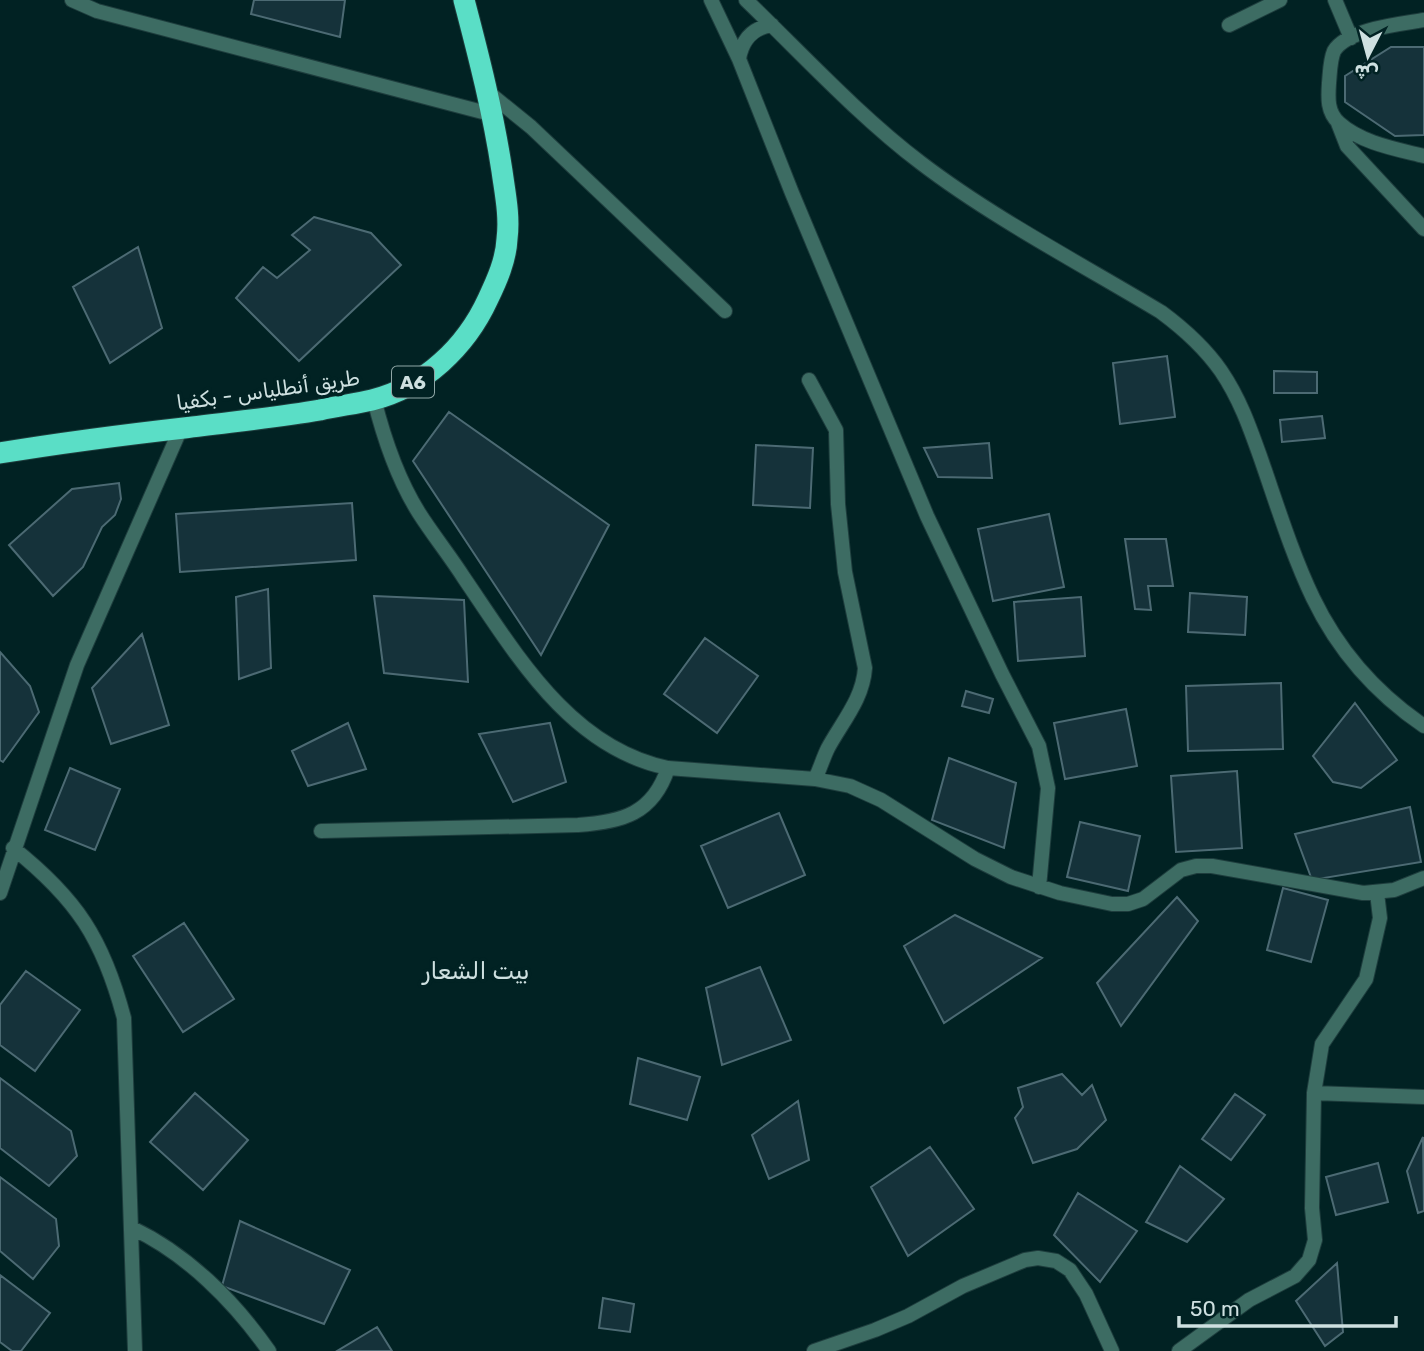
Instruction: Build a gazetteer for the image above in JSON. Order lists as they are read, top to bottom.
{
  "streets": {
    "highway": ["A6", "طريق أنطلياس - بكفيا"]
  },
  "districts": ["بيت الشعار"],
  "scale_bar": "50 m",
  "north": "bottom"
}
